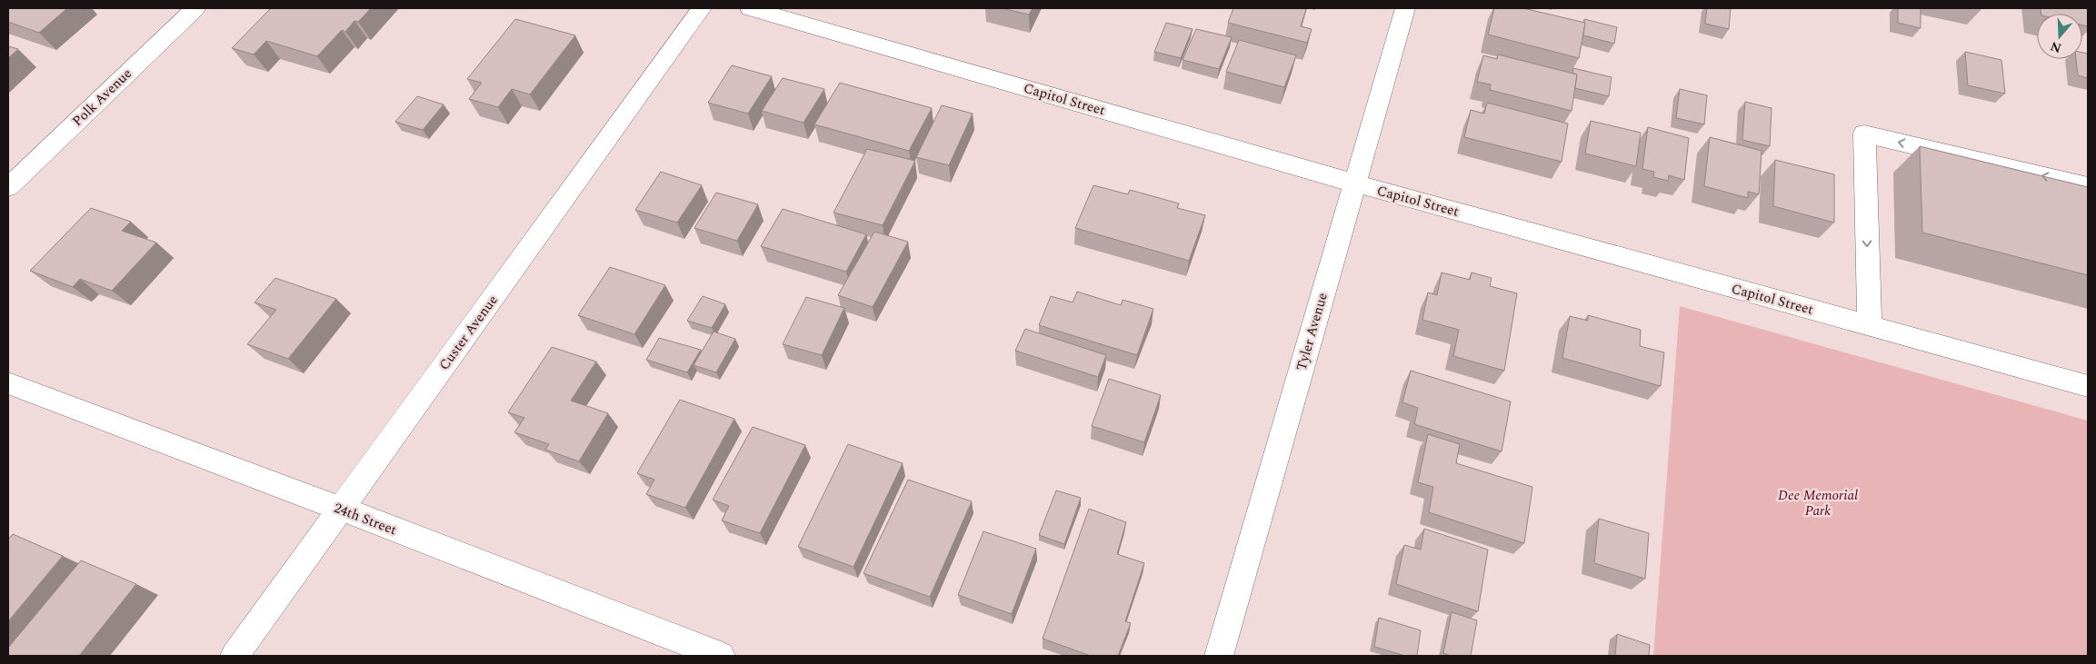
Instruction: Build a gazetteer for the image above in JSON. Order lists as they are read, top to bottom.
{
  "streets": {
    "street": [
      "Polk Avenue",
      "Capitol Street",
      "Tyler Avenue",
      "Custer Avenue",
      "24th Street"
    ]
  },
  "crossings": [
    ["Capitol Street", "Tyler Avenue"],
    ["Custer Avenue", "24th Street"]
  ],
  "parks": ["Dee Memorial Park"],
  "north": "bottom"
}
